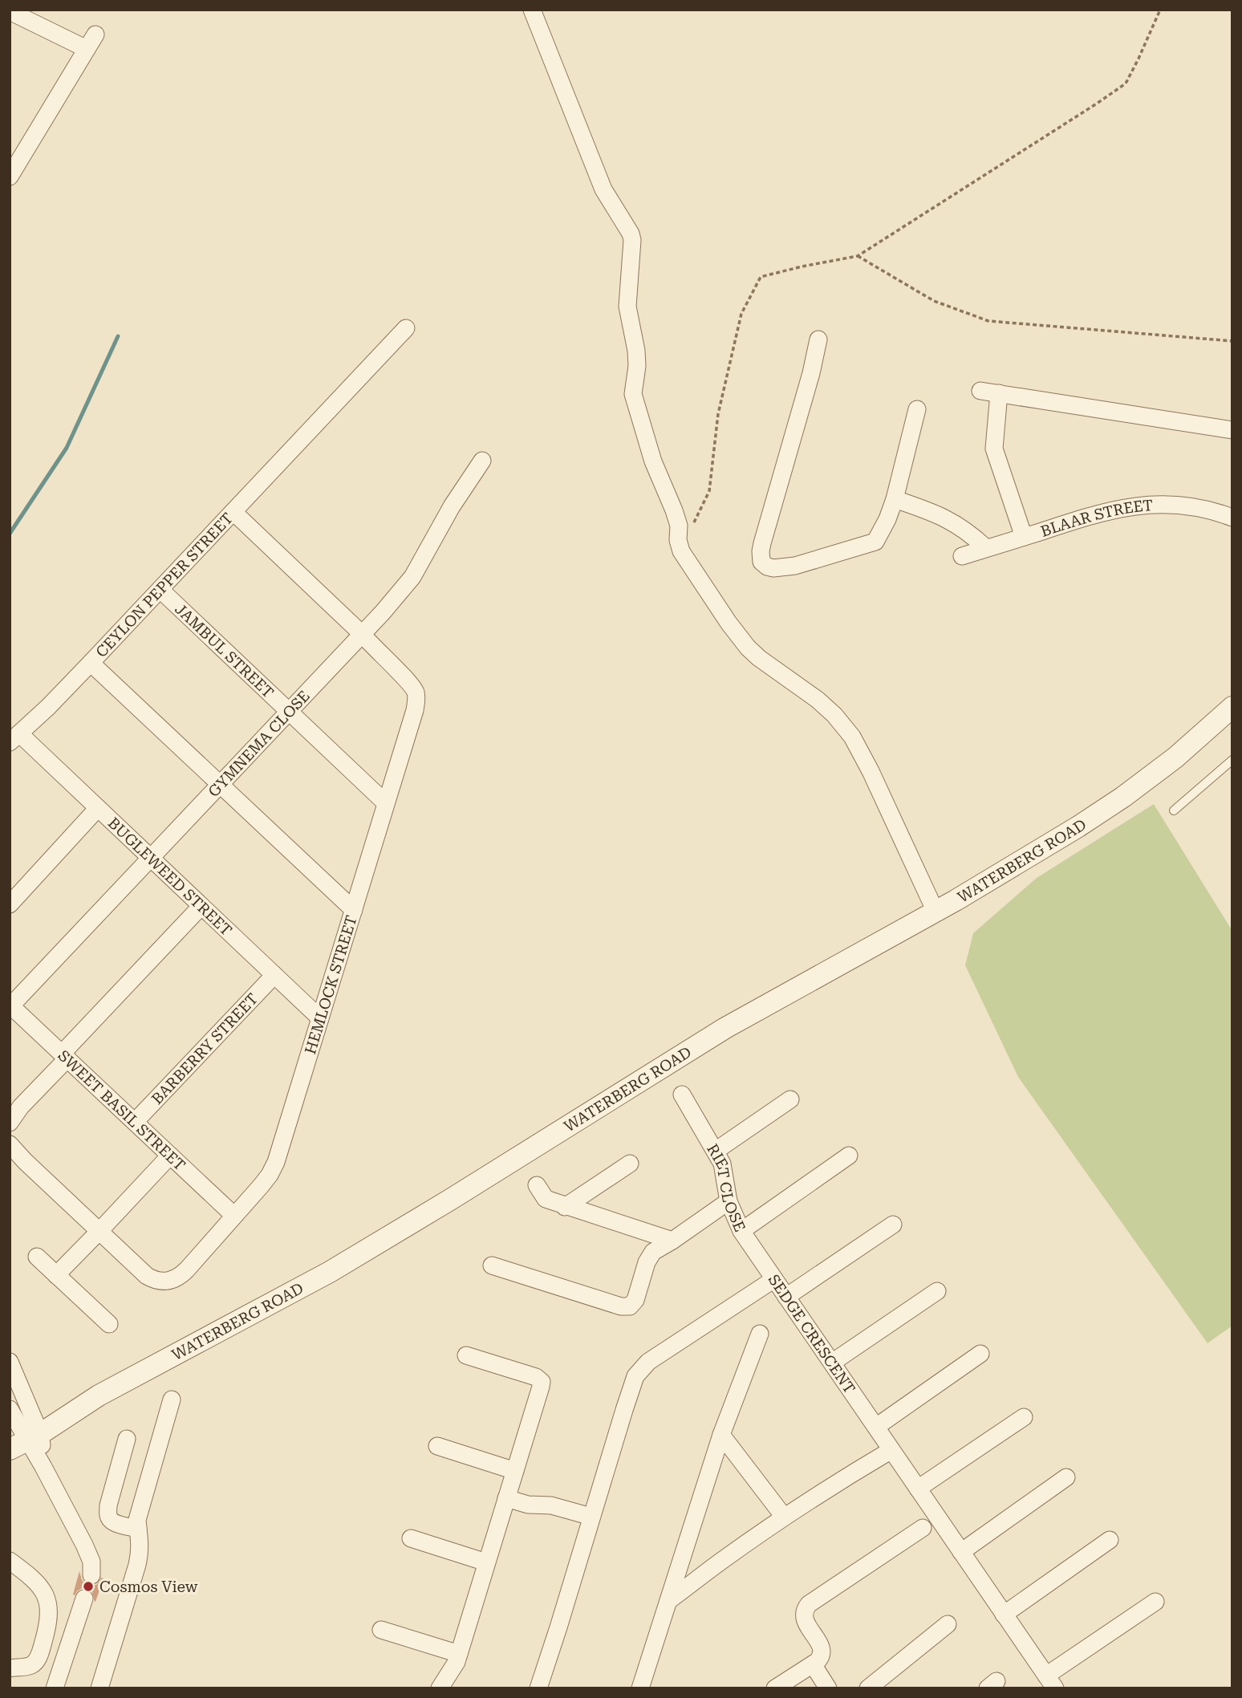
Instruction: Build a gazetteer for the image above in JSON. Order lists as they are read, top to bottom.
{
  "streets": {
    "street": [
      "BLAAR STREET",
      "CEYLON PEPPER STREET",
      "JAMBUL STREET",
      "GYMNEMA CLOSE",
      "WATERBERG ROAD",
      "BUGLEWEED STREET",
      "HEMLOCK STREET",
      "BARBERRY STREET",
      "SWEET BASIL STREET",
      "RIET CLOSE",
      "SEDGE CRESCENT"
    ]
  },
  "crossings": [
    ["CEYLON PEPPER STREET", "JAMBUL STREET"],
    ["CEYLON PEPPER STREET", "BUGLEWEED STREET"],
    ["CEYLON PEPPER STREET", "HEMLOCK STREET"],
    ["JAMBUL STREET", "GYMNEMA CLOSE"],
    ["JAMBUL STREET", "HEMLOCK STREET"],
    ["GYMNEMA CLOSE", "BUGLEWEED STREET"],
    ["GYMNEMA CLOSE", "HEMLOCK STREET"],
    ["GYMNEMA CLOSE", "SWEET BASIL STREET"],
    ["BUGLEWEED STREET", "HEMLOCK STREET"],
    ["BUGLEWEED STREET", "BARBERRY STREET"],
    ["HEMLOCK STREET", "SWEET BASIL STREET"],
    ["BARBERRY STREET", "SWEET BASIL STREET"],
    ["RIET CLOSE", "SEDGE CRESCENT"]
  ],
  "places": ["Cosmos View"]
}
